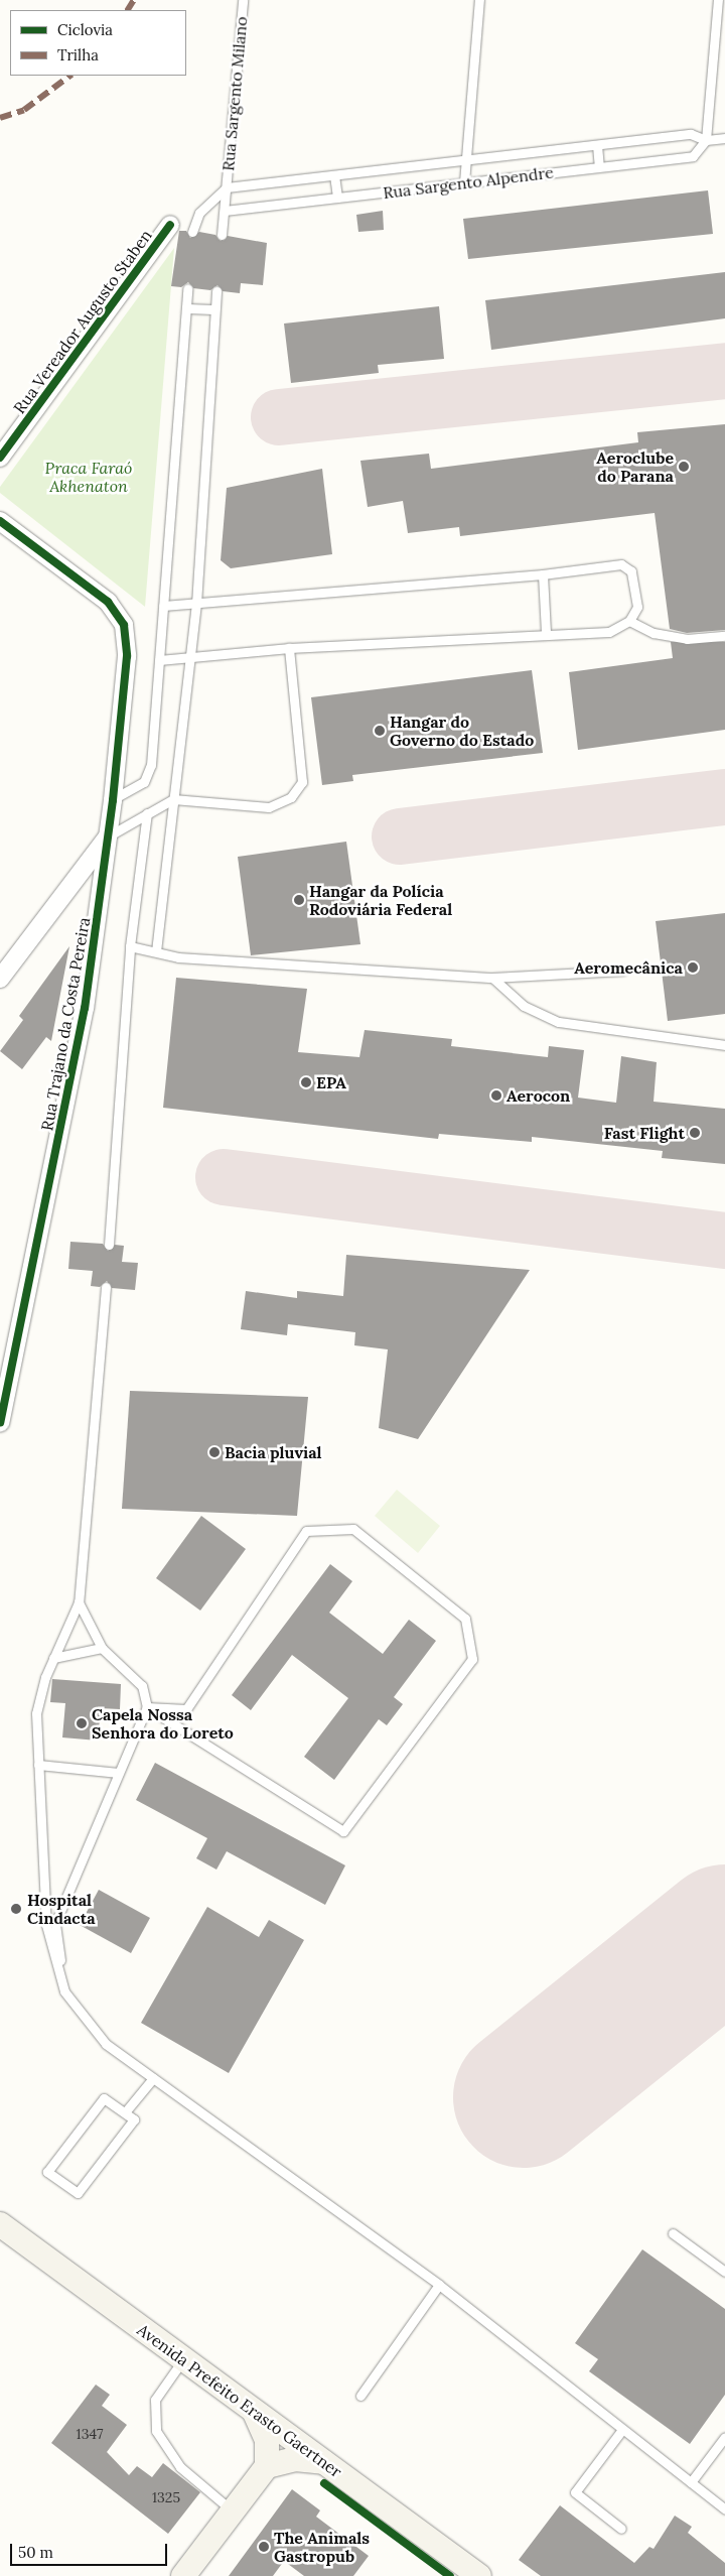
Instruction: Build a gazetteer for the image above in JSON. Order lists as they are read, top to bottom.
{
  "streets": {
    "main road": ["Avenida Prefeito Erasto Gaertner"],
    "street": ["Rua Vereador Augusto Staben", "Rua Trajano da Costa Pereira"],
    "lane": ["Rua Sargento Milano", "Rua Sargento Alpendre"]
  },
  "crossings": [
    ["Rua Sargento Milano", "Rua Sargento Alpendre"]
  ],
  "parks": ["Praca Faraó Akhenaton"],
  "places": [
    "Aeroclube do Parana",
    "Hangar do Governo do Estado",
    "Hangar da Polícia Rodoviária Federal",
    "Aeromecânica",
    "EPA",
    "Aerocon",
    "Fast Flight",
    "Bacia pluvial",
    "Capela Nossa Senhora do Loreto",
    "Hospital Cindacta",
    "The Animals Gastropub"
  ],
  "house_numbers": ["1347", "1325"],
  "legend": ["Ciclovia", "Trilha"],
  "scale_bar": "50 m"
}
